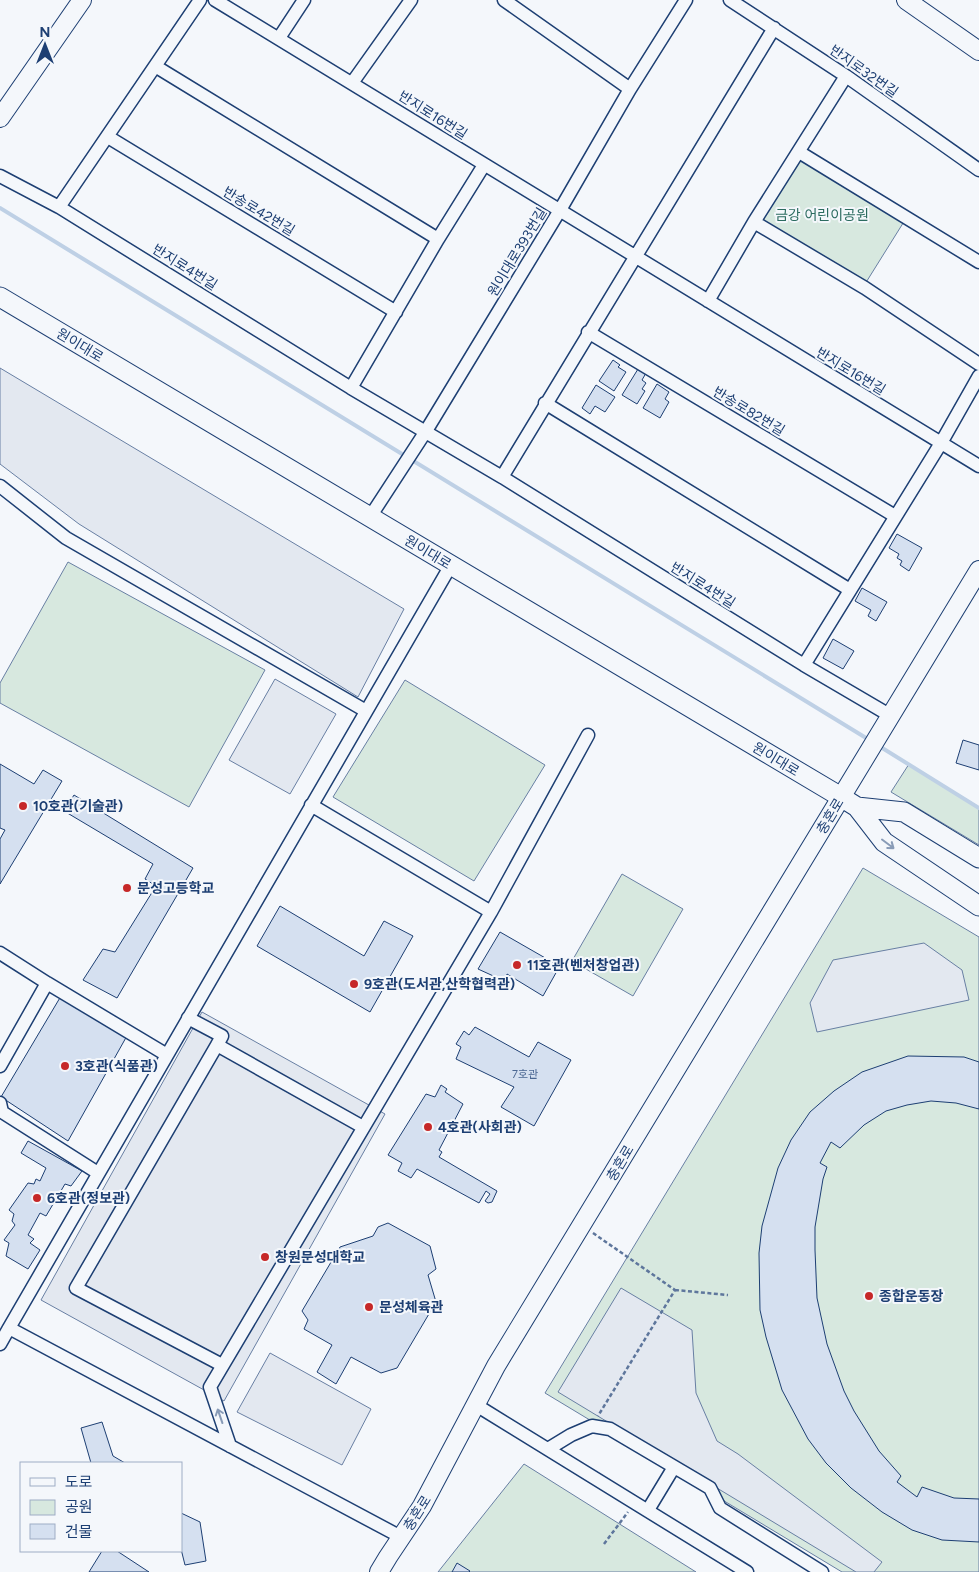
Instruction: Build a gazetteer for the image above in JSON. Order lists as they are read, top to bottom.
{
  "streets": {
    "main road": ["원이대로", "충혼로"],
    "street": [
      "반지로32번길",
      "반지로16번길",
      "반송로42번길",
      "원이대로393번길",
      "반지로4번길",
      "반송로82번길"
    ]
  },
  "crossings": [
    ["반지로16번길", "원이대로393번길"],
    ["원이대로393번길", "반지로4번길"],
    ["원이대로393번길", "원이대로"],
    ["반지로4번길", "충혼로"],
    ["원이대로", "충혼로"]
  ],
  "parks": ["금강 어린이공원"],
  "places": [
    "10호관(기술관)",
    "문성고등학교",
    "11호관(벤처창업관)",
    "9호관(도서관,산학협력관)",
    "3호관(식품관)",
    "4호관(사회관)",
    "6호관(정보관)",
    "창원문성대학교",
    "종합운동장",
    "문성체육관"
  ],
  "house_numbers": ["7호관"],
  "legend": ["도로", "공원", "건물"],
  "north": "top"
}
